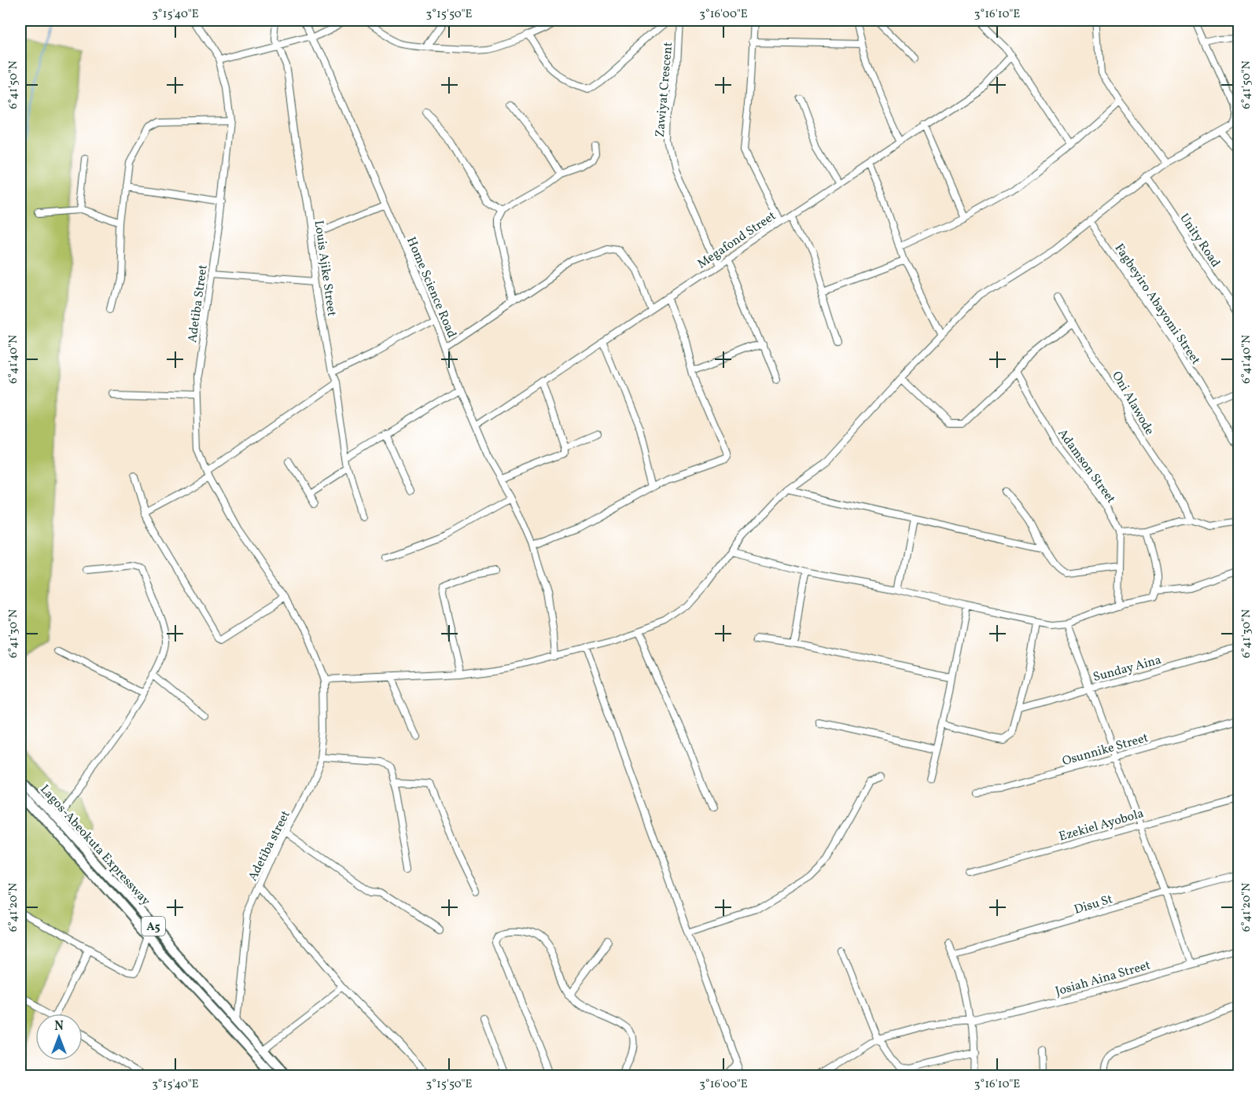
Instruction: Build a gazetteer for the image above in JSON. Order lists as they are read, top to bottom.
{
  "streets": {
    "highway": ["Lagos-Abeokuta Expressway", "A5"],
    "street": [
      "Zawiyat Crescent",
      "Megafond Street",
      "Unity Road",
      "Louis Ajike Street",
      "Home Science Road",
      "Adetiba Street",
      "Fagbeyiro Abayomi Street",
      "Oni Alawode",
      "Adamson Street",
      "Sunday Aina",
      "Osunnike Street",
      "Ezekiel Ayobola",
      "Adetiba street",
      "Disu St",
      "Josiah Aina Street"
    ]
  },
  "crossings": [
    ["Zawiyat Crescent", "Megafond Street"],
    ["Megafond Street", "Home Science Road"],
    ["Adetiba Street", "Adetiba street"],
    ["Lagos-Abeokuta Expressway", "Adetiba street"]
  ],
  "north": "top",
  "coordinates": [
    "3°15'40\"E",
    "3°15'50\"E",
    "3°16'00\"E",
    "3°16'10\"E",
    "6°41'50\"N",
    "6°41'40\"N",
    "6°41'30\"N",
    "6°41'20\"N"
  ]
}
